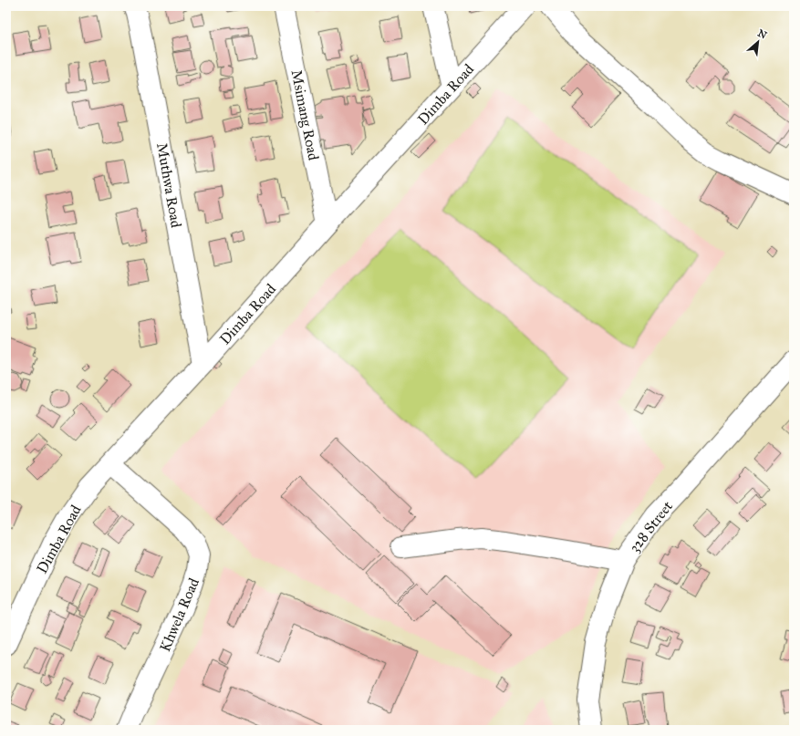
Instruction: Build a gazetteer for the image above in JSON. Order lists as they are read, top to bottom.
{
  "streets": {
    "street": [
      "Dimba Road",
      "Msimang Road",
      "Muthwa Road",
      "328 Street",
      "Khwela Road"
    ]
  },
  "crossings": [
    ["Dimba Road", "Msimang Road"],
    ["Dimba Road", "Muthwa Road"],
    ["Dimba Road", "Khwela Road"]
  ],
  "north": "top right"
}
